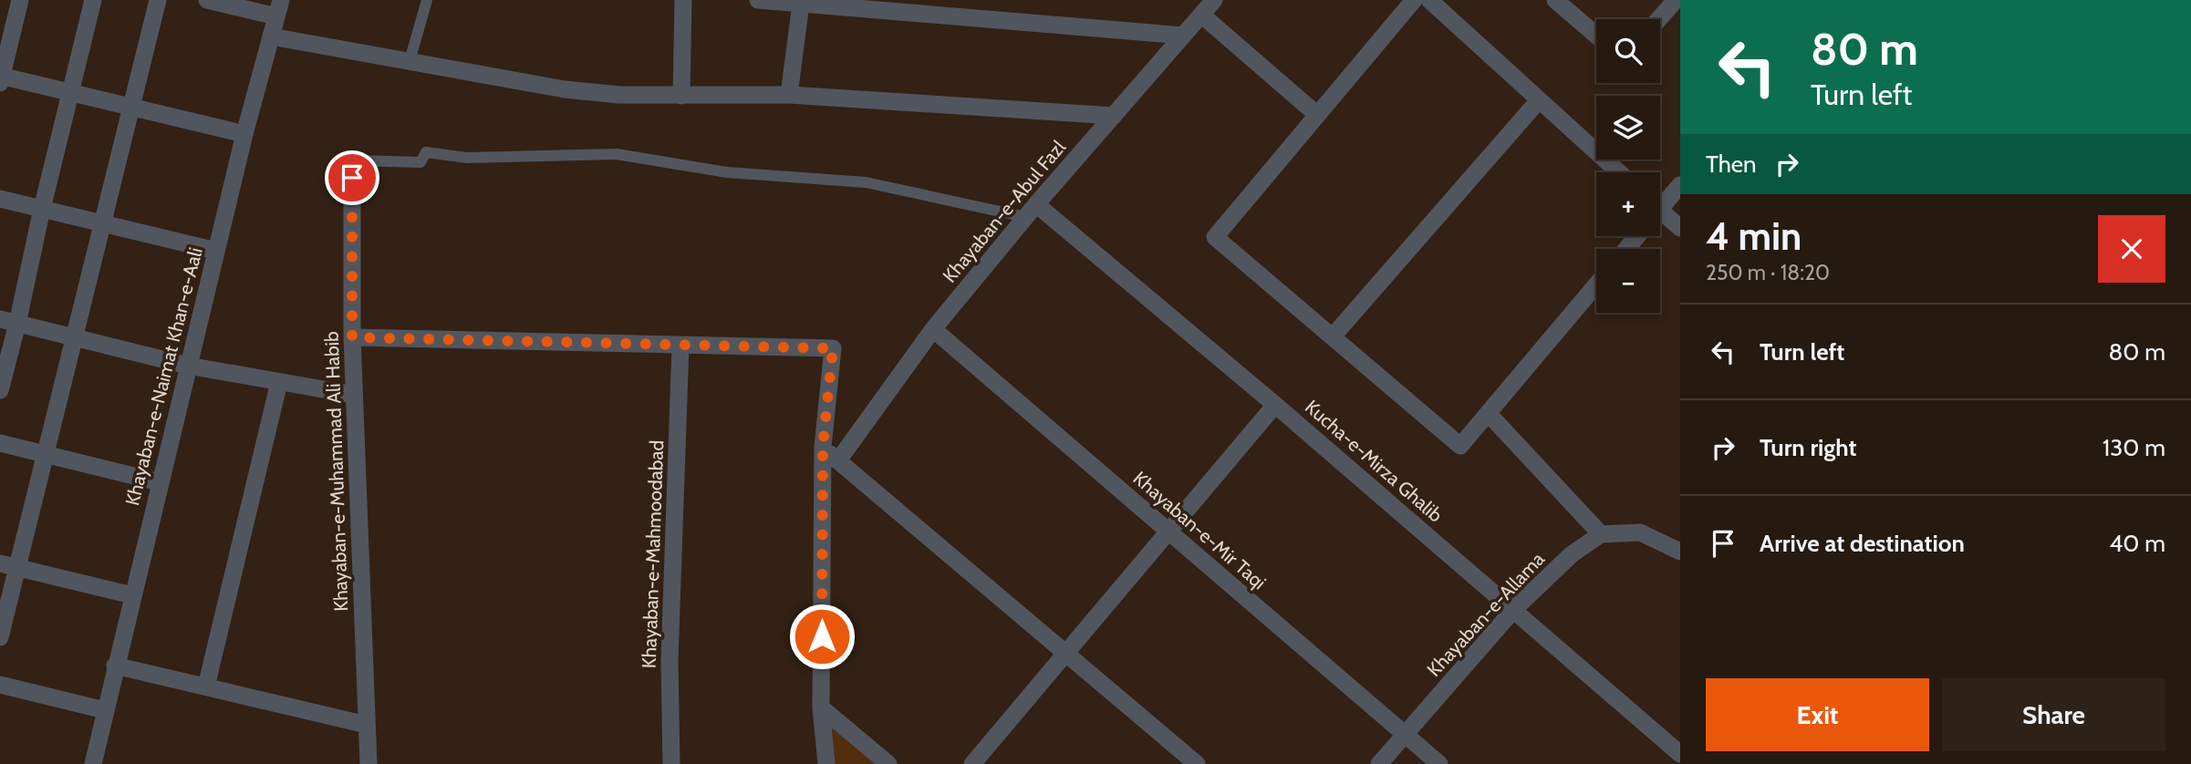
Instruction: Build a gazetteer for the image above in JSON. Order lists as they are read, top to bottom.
{
  "streets": {
    "street": [
      "Khayaban-e-Abul Fazl",
      "Khayaban-e-Naimat Khan-e-Aali",
      "Kucha-e-Mirza Ghalib",
      "Khayaban-e-Muhammad Ali Habib",
      "Khayaban-e-Mir Taqi",
      "Khayaban-e-Mahmoodabad",
      "Khayaban-e-Allama"
    ]
  },
  "crossings": [
    ["Khayaban-e-Abul Fazl", "Kucha-e-Mirza Ghalib"],
    ["Khayaban-e-Abul Fazl", "Khayaban-e-Mir Taqi"],
    ["Kucha-e-Mirza Ghalib", "Khayaban-e-Allama"],
    ["Khayaban-e-Mir Taqi", "Khayaban-e-Allama"]
  ],
  "page": {
    "turn": ["80 m", "Turn left"],
    "map_buttons": ["+", "−"],
    "then": "Then",
    "heading": ["4 min", "250 m · 18:20"],
    "list": [
      {
        "name": "Turn left",
        "value": "80 m"
      },
      {
        "name": "Turn right",
        "value": "130 m"
      },
      {
        "name": "Arrive at destination",
        "value": "40 m"
      }
    ],
    "buttons": ["Exit", "Share"]
  }
}
